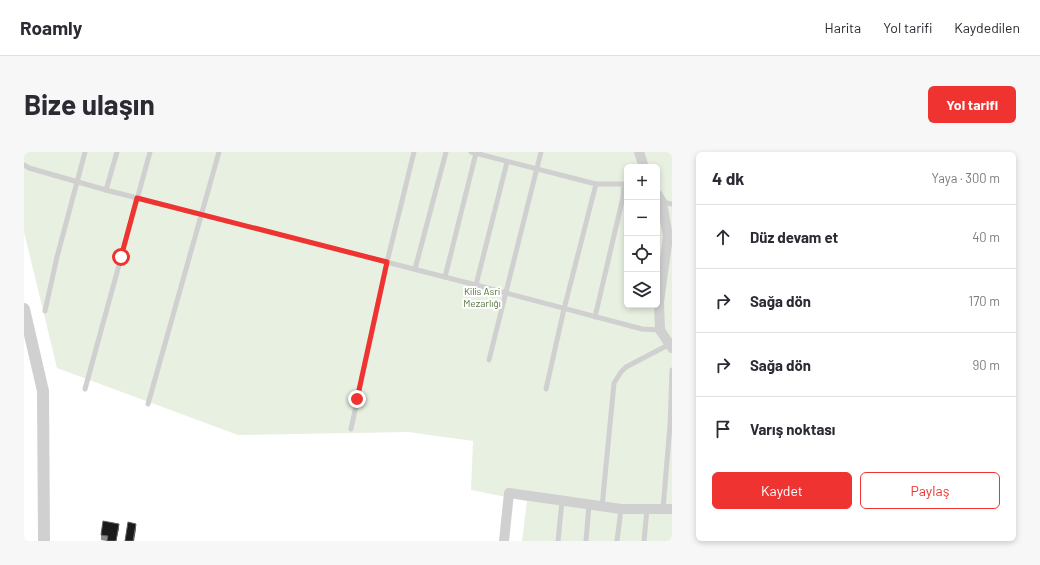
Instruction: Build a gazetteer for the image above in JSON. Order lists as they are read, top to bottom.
{
  "parks": ["Kilis Asri Mezarlığı"],
  "page": {
    "header": "Roamly",
    "nav": ["Harita", "Yol tarifi", "Kaydedilen"],
    "buttons": [
      "Yol tarifi",
      ["Kaydet", "Paylaş"]
    ],
    "title": "Bize ulaşın",
    "heading": ["4 dk", "Yaya · 300 m"],
    "map_buttons": ["+", "−"],
    "list": [
      ["Düz devam et", "40 m"],
      ["Sağa dön", "170 m"],
      ["Sağa dön", "90 m"],
      "Varış noktası"
    ]
  }
}
